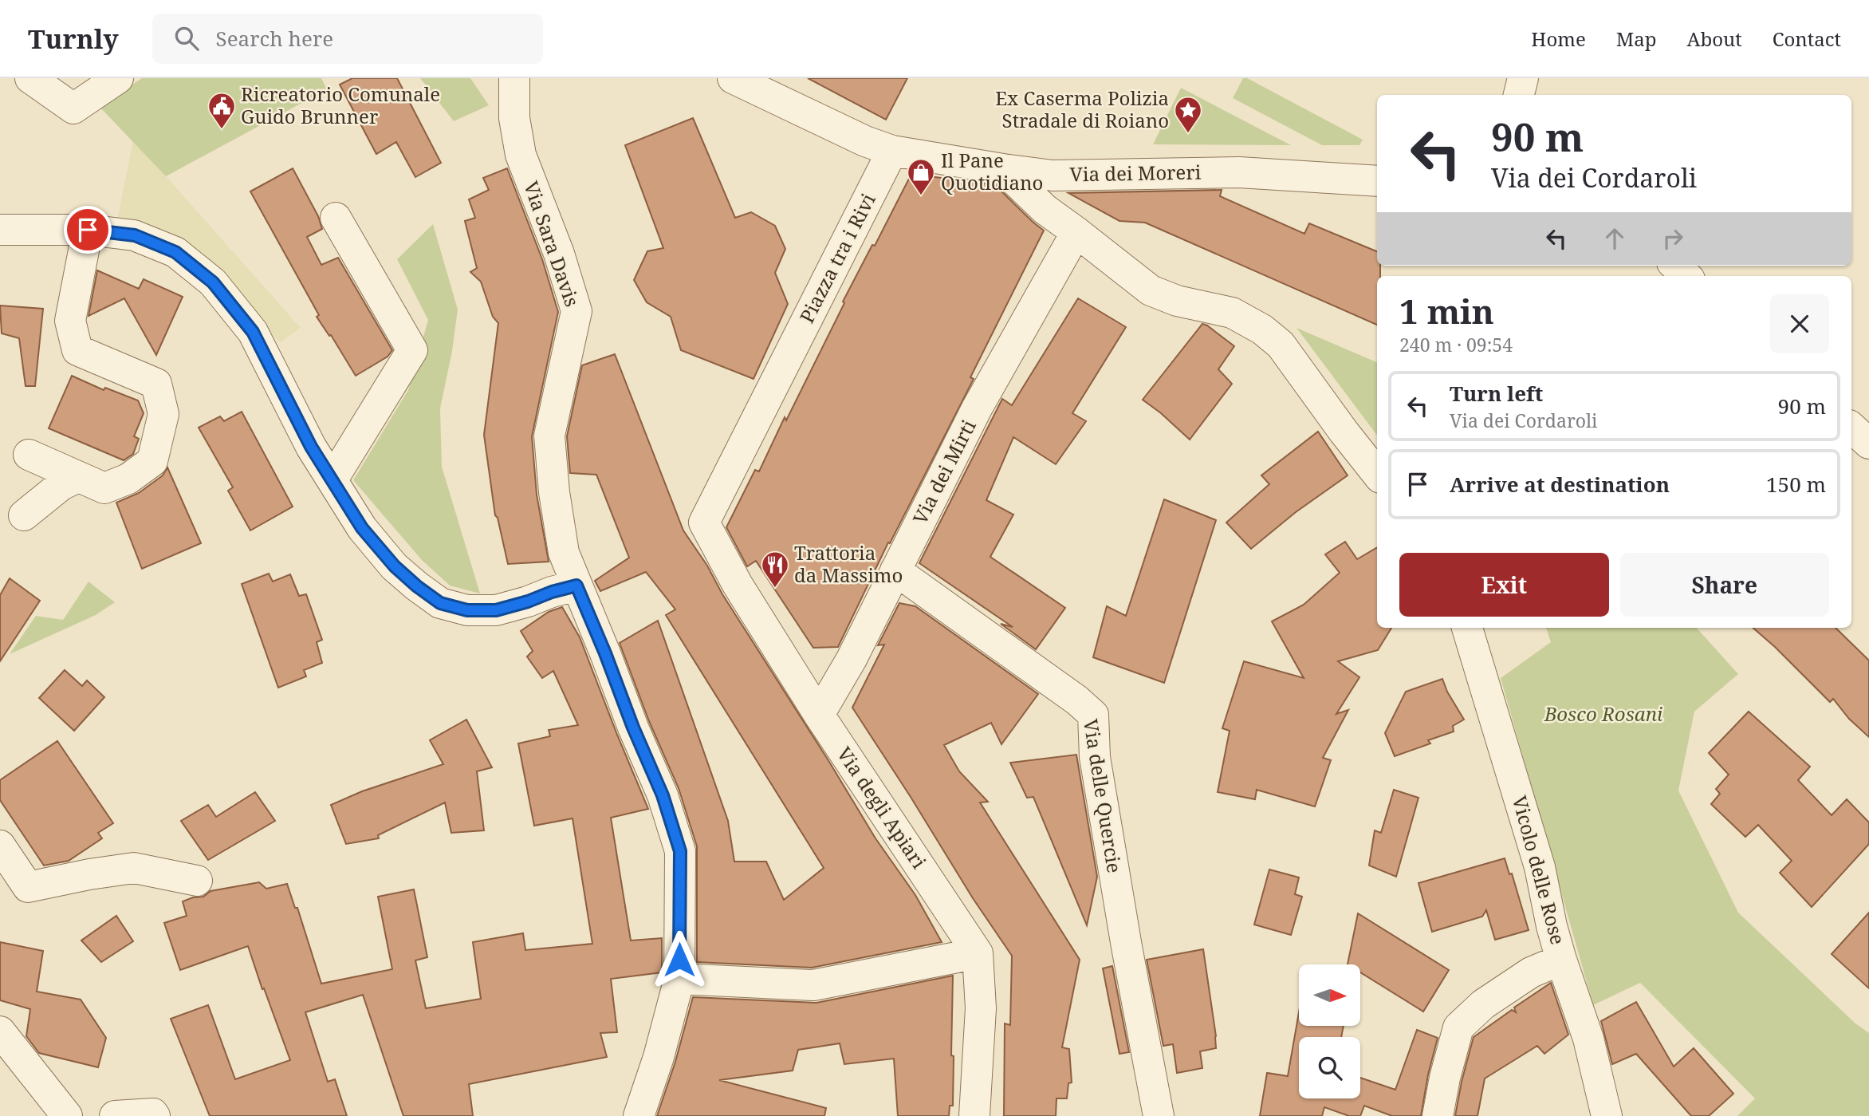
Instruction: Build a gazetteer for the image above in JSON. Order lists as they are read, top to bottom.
{
  "streets": {
    "street": [
      "Via dei Moreri",
      "Via Sara Davis",
      "Piazza tra i Rivi",
      "Via dei Mirti",
      "Via delle Quercie",
      "Via degli Apiari",
      "Vicolo delle Rose"
    ]
  },
  "crossings": [
    ["Via dei Moreri", "Piazza tra i Rivi"],
    ["Piazza tra i Rivi", "Via degli Apiari"],
    ["Via dei Mirti", "Via delle Quercie"],
    ["Via dei Mirti", "Via degli Apiari"]
  ],
  "parks": ["Bosco Rosani"],
  "places": {
    "public building": ["Ricreatorio Comunale Guido Brunner"],
    "place": ["Ex Caserma Polizia Stradale di Roiano"],
    "shop": ["Il Pane Quotidiano"],
    "restaurant": ["Trattoria da Massimo"]
  },
  "north": "right",
  "page": {
    "header": "Turnly",
    "search": "Search here",
    "nav": [
      "Home",
      "Map",
      "About",
      "Contact"
    ],
    "turn": ["90 m", "Via dei Cordaroli"],
    "heading": ["1 min", "240 m · 09:54"],
    "list": [
      {
        "name": "Turn left",
        "note": "Via dei Cordaroli",
        "value": "90 m"
      },
      {
        "name": "Arrive at destination",
        "value": "150 m"
      }
    ],
    "buttons": ["Exit", "Share"]
  }
}
